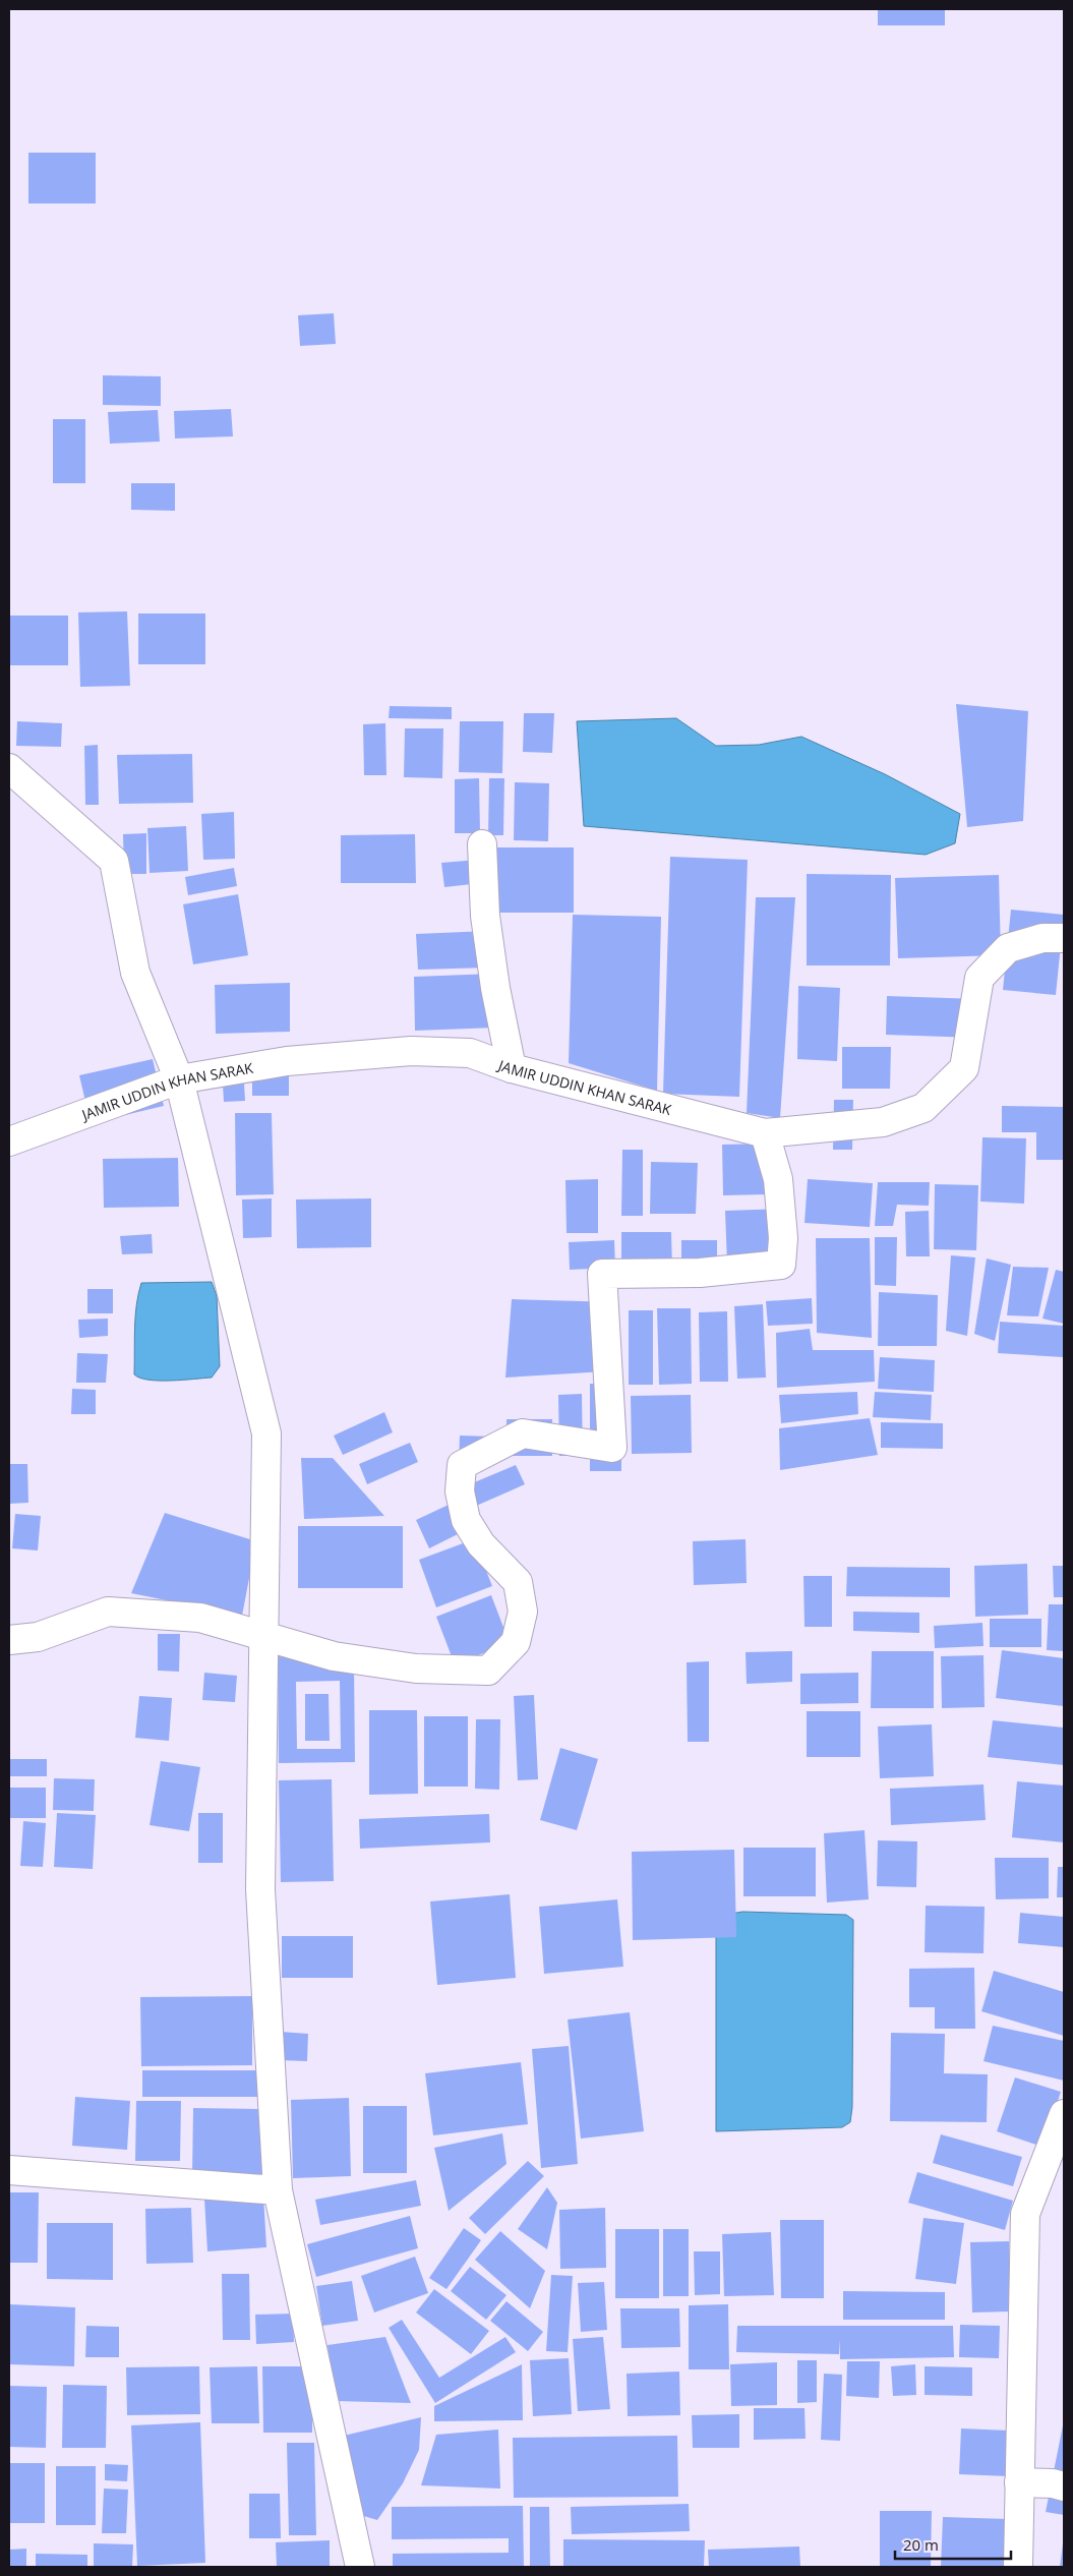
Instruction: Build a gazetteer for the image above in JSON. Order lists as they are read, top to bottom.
{
  "streets": {
    "street": ["JAMIR UDDIN KHAN SARAK"]
  },
  "scale_bar": "20 m"
}
